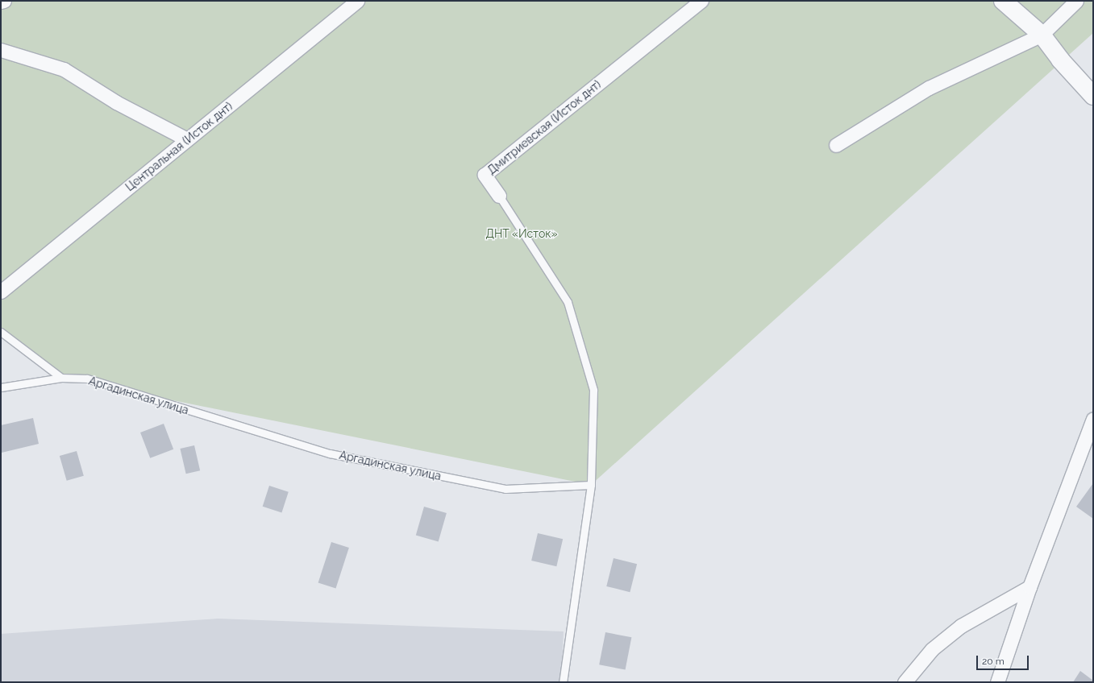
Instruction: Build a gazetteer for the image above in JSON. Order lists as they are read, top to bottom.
{
  "streets": {
    "street": ["Дмитриевская (Исток днт)", "Центральная (Исток днт)"],
    "lane": ["Аргадинская улица"]
  },
  "crossings": [
    ["Дмитриевская (Исток днт)", "Аргадинская улица"]
  ],
  "parks": ["ДНТ «Исток»"],
  "scale_bar": "20 m"
}
